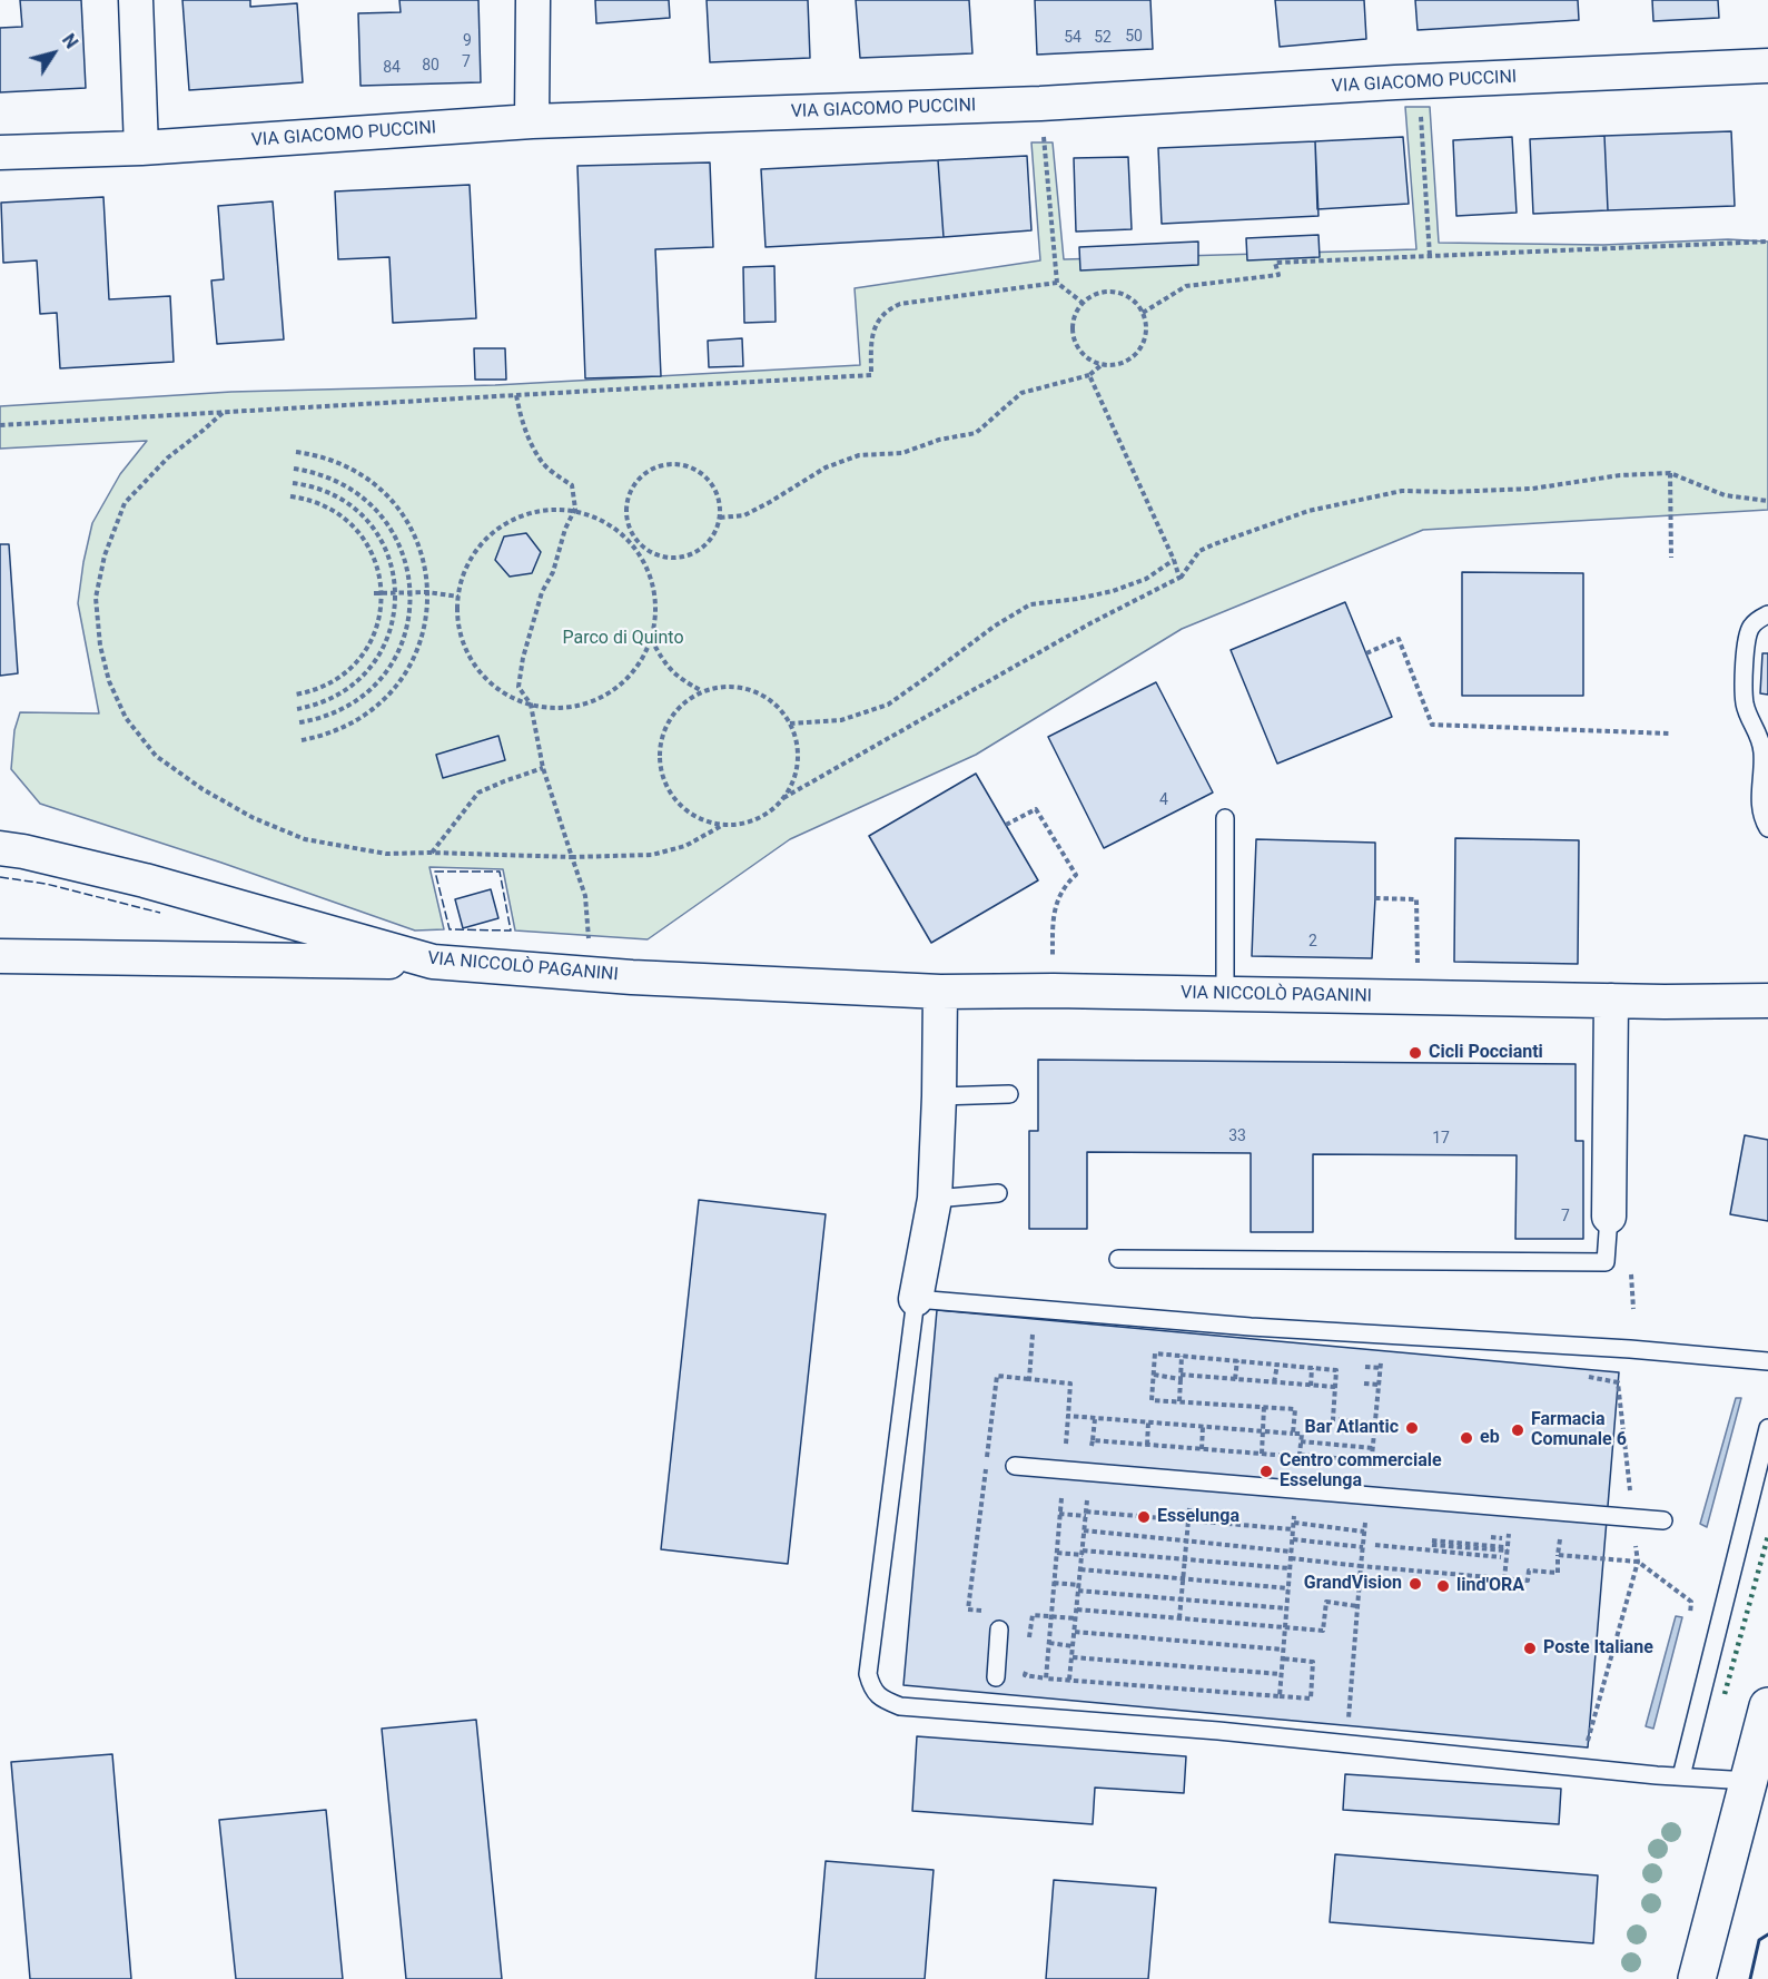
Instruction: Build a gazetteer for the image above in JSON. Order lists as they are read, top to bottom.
{
  "streets": {
    "street": ["VIA GIACOMO PUCCINI", "VIA NICCOLÒ PAGANINI"]
  },
  "parks": ["Parco di Quinto"],
  "places": [
    "Cicli Poccianti",
    "Bar Atlantic",
    "Farmacia Comunale 6",
    "eb",
    "Centro commerciale Esselunga",
    "Esselunga",
    "GrandVision",
    "lind'ORA",
    "Poste Italiane"
  ],
  "house_numbers": [
    "50",
    "54",
    "52",
    "9",
    "7",
    "80",
    "84",
    "4",
    "2",
    "33",
    "17",
    "7"
  ],
  "north": "top right"
}
